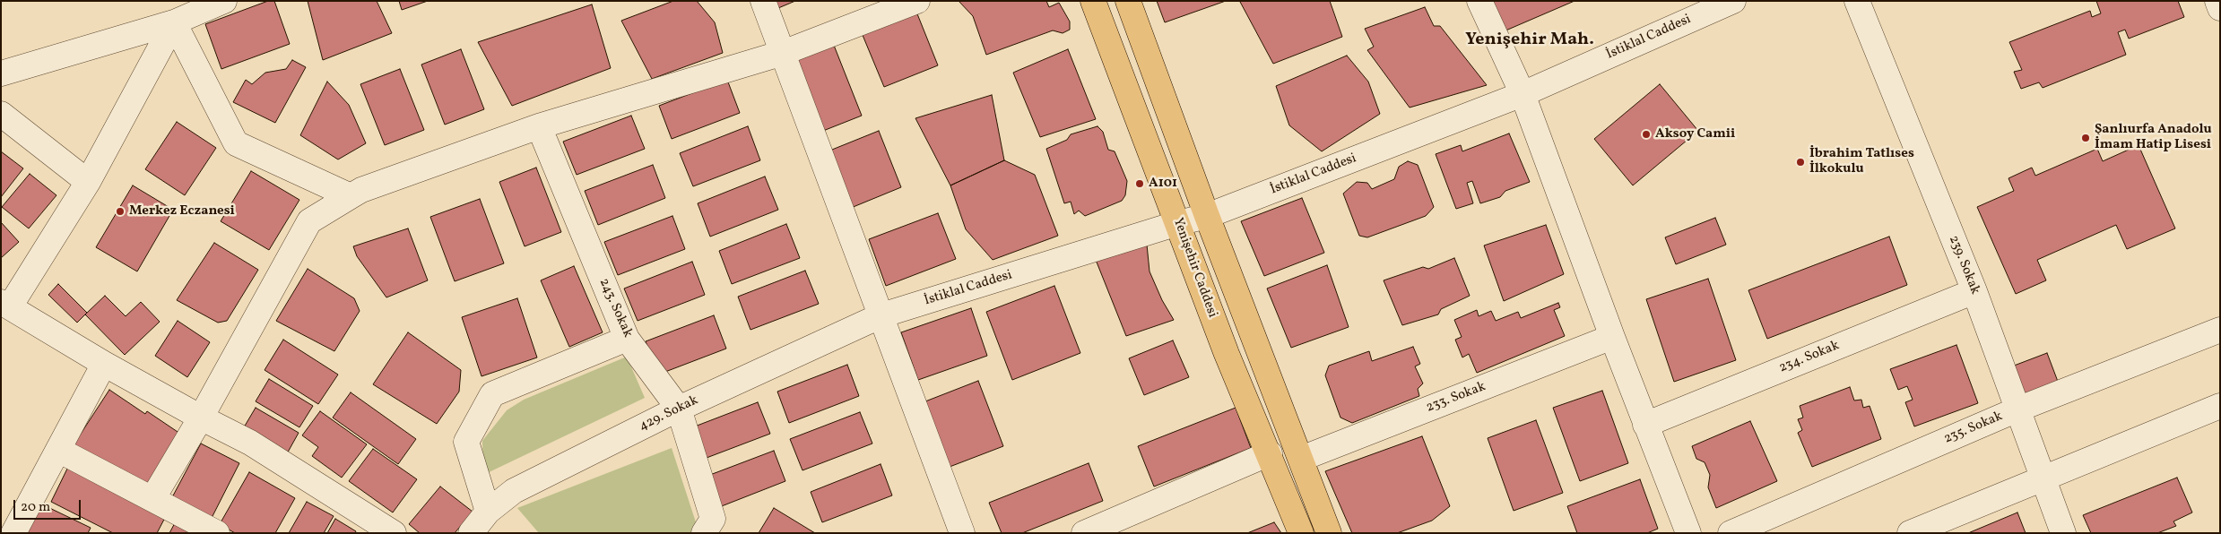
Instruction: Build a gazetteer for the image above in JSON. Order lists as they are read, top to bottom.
{
  "streets": {
    "main road": ["Yenişehir Caddesi"],
    "street": [
      "İstiklal Caddesi",
      "239. Sokak",
      "243. Sokak",
      "234. Sokak",
      "233. Sokak",
      "429. Sokak",
      "235. Sokak"
    ]
  },
  "crossings": [
    ["İstiklal Caddesi", "Yenişehir Caddesi"],
    ["İstiklal Caddesi", "429. Sokak"],
    ["239. Sokak", "234. Sokak"],
    ["239. Sokak", "235. Sokak"],
    ["243. Sokak", "429. Sokak"]
  ],
  "districts": ["Yenişehir Mah."],
  "places": [
    "Aksoy Camii",
    "Şanlıurfa Anadolu İmam Hatip Lisesi",
    "İbrahim Tatlıses İlkokulu",
    "A101",
    "Merkez Eczanesi"
  ],
  "scale_bar": "20 m"
}
